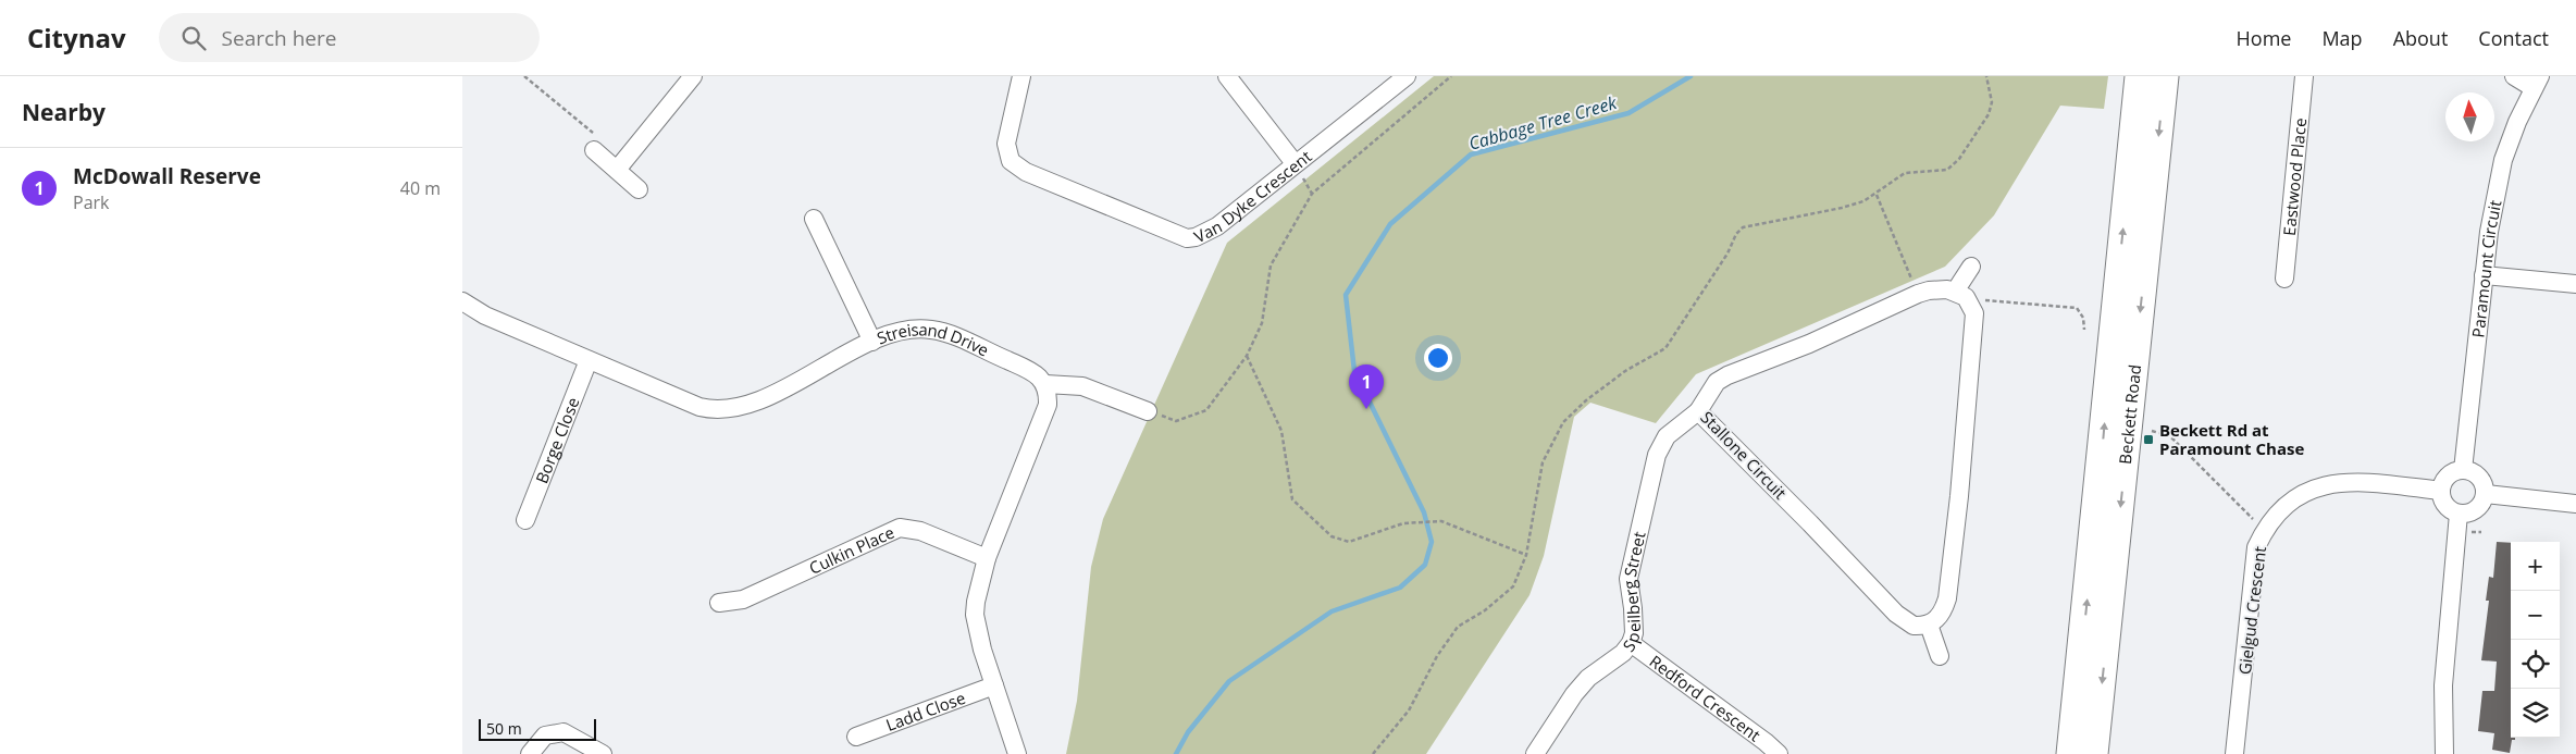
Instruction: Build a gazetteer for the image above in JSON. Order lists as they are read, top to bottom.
{
  "streets": {
    "main road": ["Beckett Road"],
    "street": [
      "Eastwood Place",
      "Van Dyke Crescent",
      "Paramount Circuit",
      "Streisand Drive",
      "Borge Close",
      "Stallone Circuit",
      "Culkin Place",
      "Speilberg Street",
      "Gielgud Crescent",
      "Redford Crescent",
      "Ladd Close"
    ]
  },
  "crossings": [
    ["Paramount Circuit", "Gielgud Crescent"],
    ["Streisand Drive", "Borge Close"],
    ["Stallone Circuit", "Speilberg Street"],
    ["Speilberg Street", "Redford Crescent"]
  ],
  "water": ["Cabbage Tree Creek"],
  "places": {
    "transit": ["Beckett Rd at Paramount Chase"]
  },
  "scale_bar": "50 m",
  "north": "top",
  "page": {
    "header": "Citynav",
    "search": "Search here",
    "nav": [
      "Home",
      "Map",
      "About",
      "Contact"
    ],
    "heading": "Nearby",
    "list": [
      {
        "mark": "1",
        "name": "McDowall Reserve",
        "note": "Park",
        "value": "40 m"
      }
    ],
    "pins": "1",
    "map_buttons": ["+", "−"],
    "scale": "50 m"
  }
}
